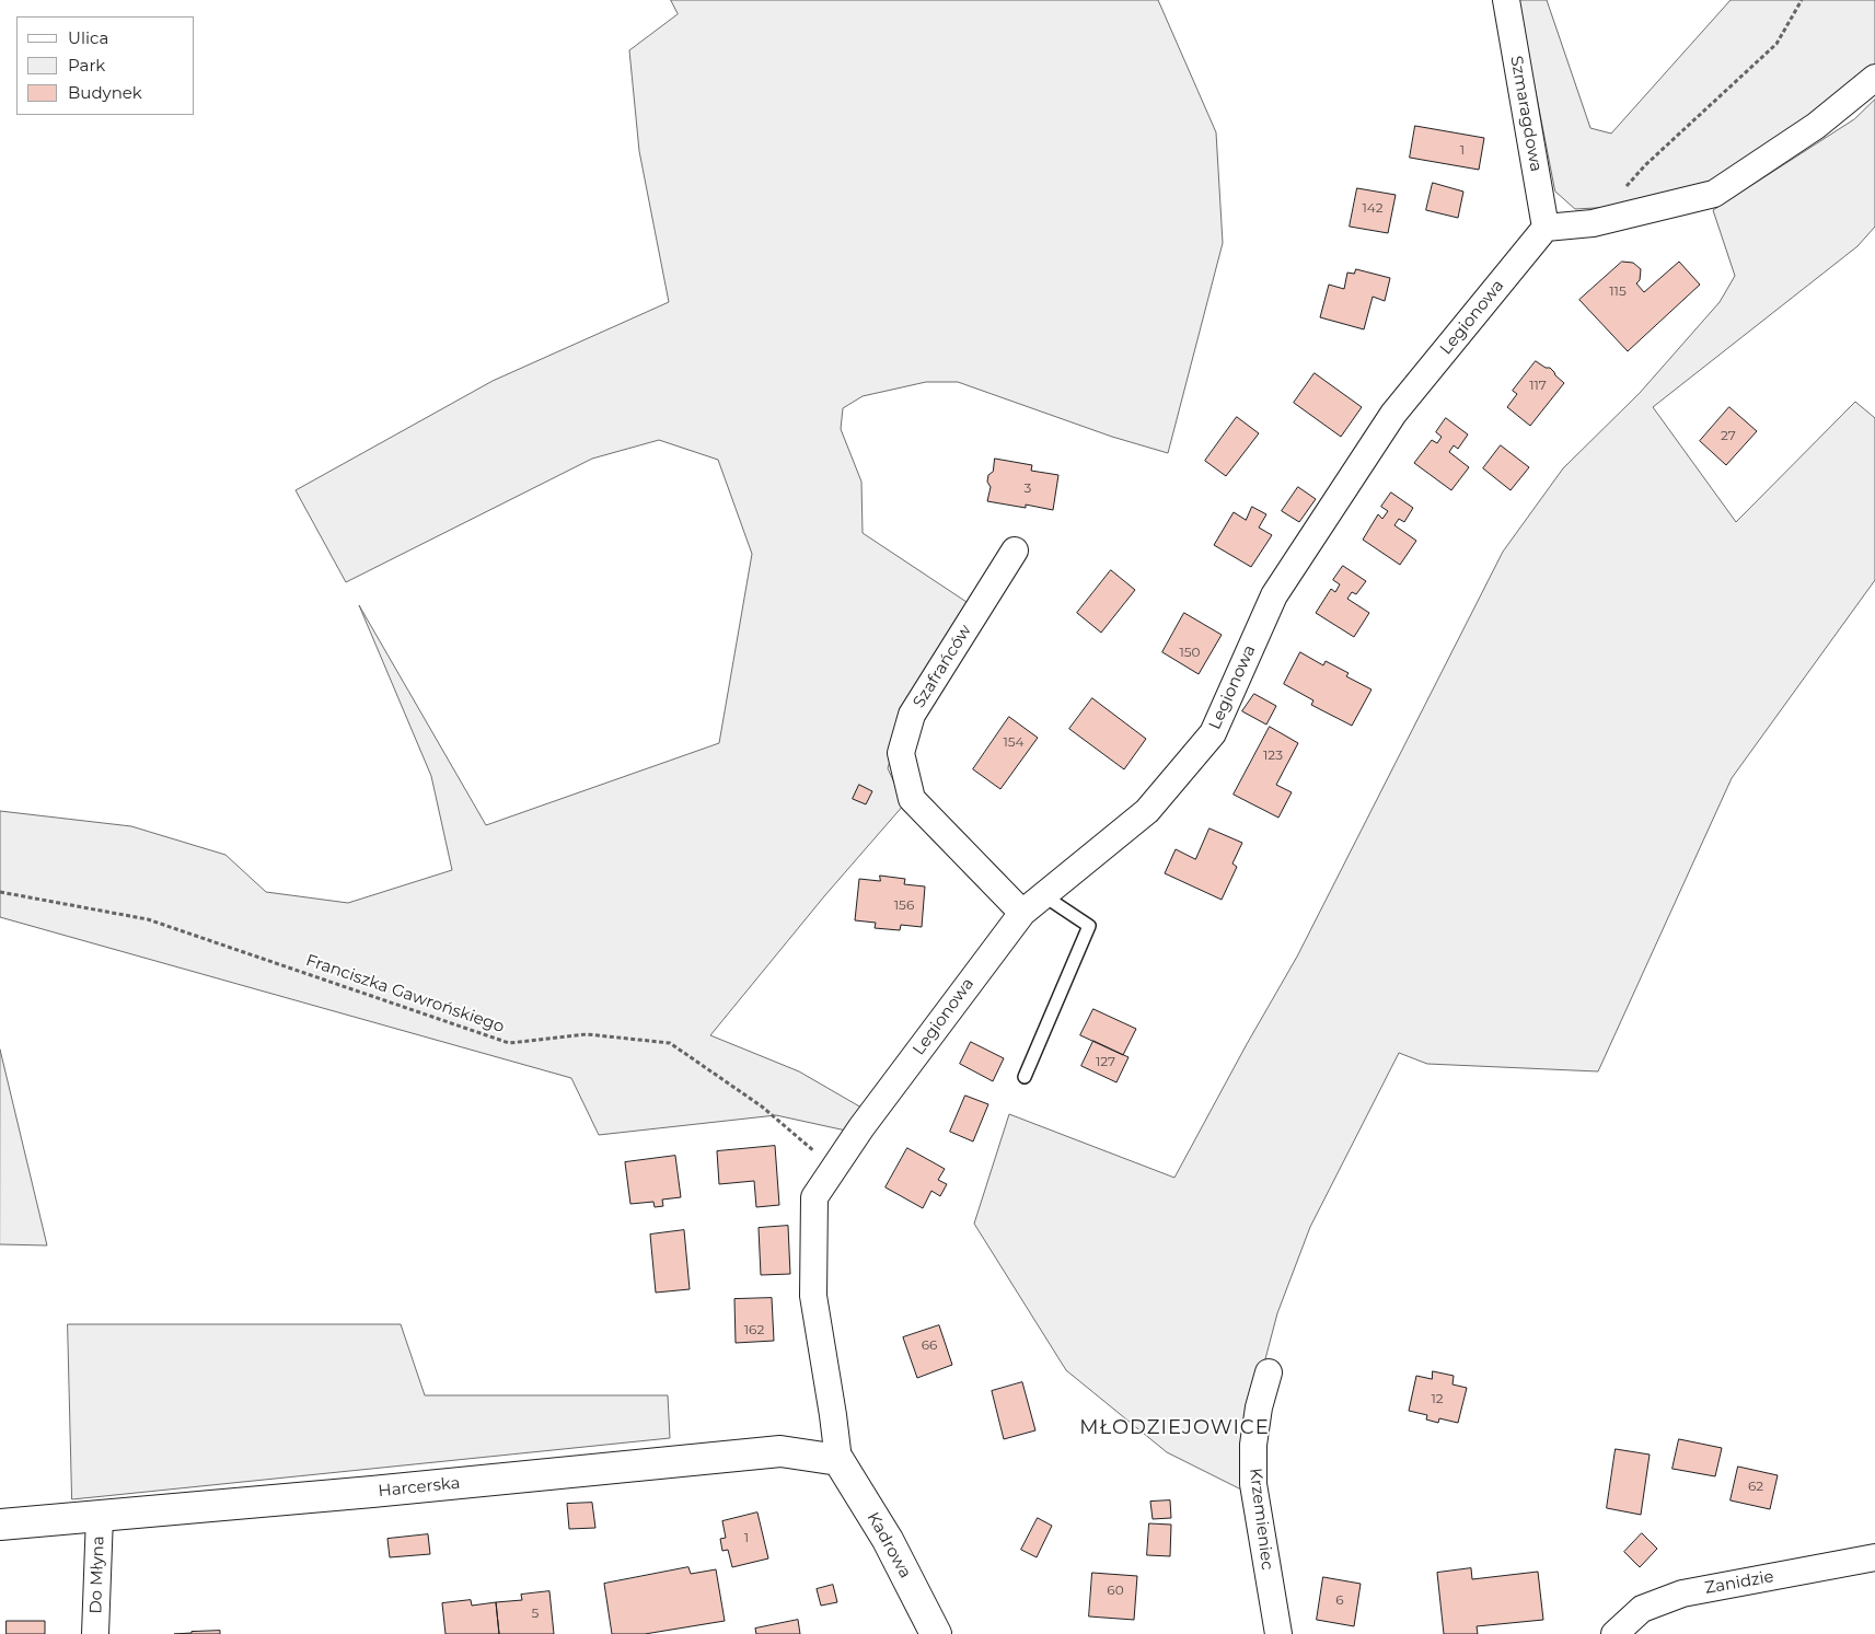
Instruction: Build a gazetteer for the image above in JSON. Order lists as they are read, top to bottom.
{
  "streets": {
    "street": [
      "Szmaragdowa",
      "Legionowa",
      "Szafrańców",
      "Harcerska",
      "Krzemieniec",
      "Kadrowa",
      "Do Młyna",
      "Zanidzie"
    ],
    "path": ["Franciszka Gawrońskiego"]
  },
  "crossings": [
    ["Szmaragdowa", "Legionowa"],
    ["Legionowa", "Szafrańców"],
    ["Legionowa", "Franciszka Gawrońskiego"],
    ["Legionowa", "Harcerska"],
    ["Legionowa", "Kadrowa"],
    ["Harcerska", "Kadrowa"],
    ["Harcerska", "Do Młyna"]
  ],
  "districts": ["MŁODZIEJOWICE"],
  "house_numbers": [
    "1",
    "142",
    "115",
    "117",
    "27",
    "3",
    "150",
    "154",
    "123",
    "156",
    "127",
    "162",
    "66",
    "12",
    "62",
    "1",
    "60",
    "6",
    "5"
  ],
  "legend": ["Ulica", "Park", "Budynek"]
}
